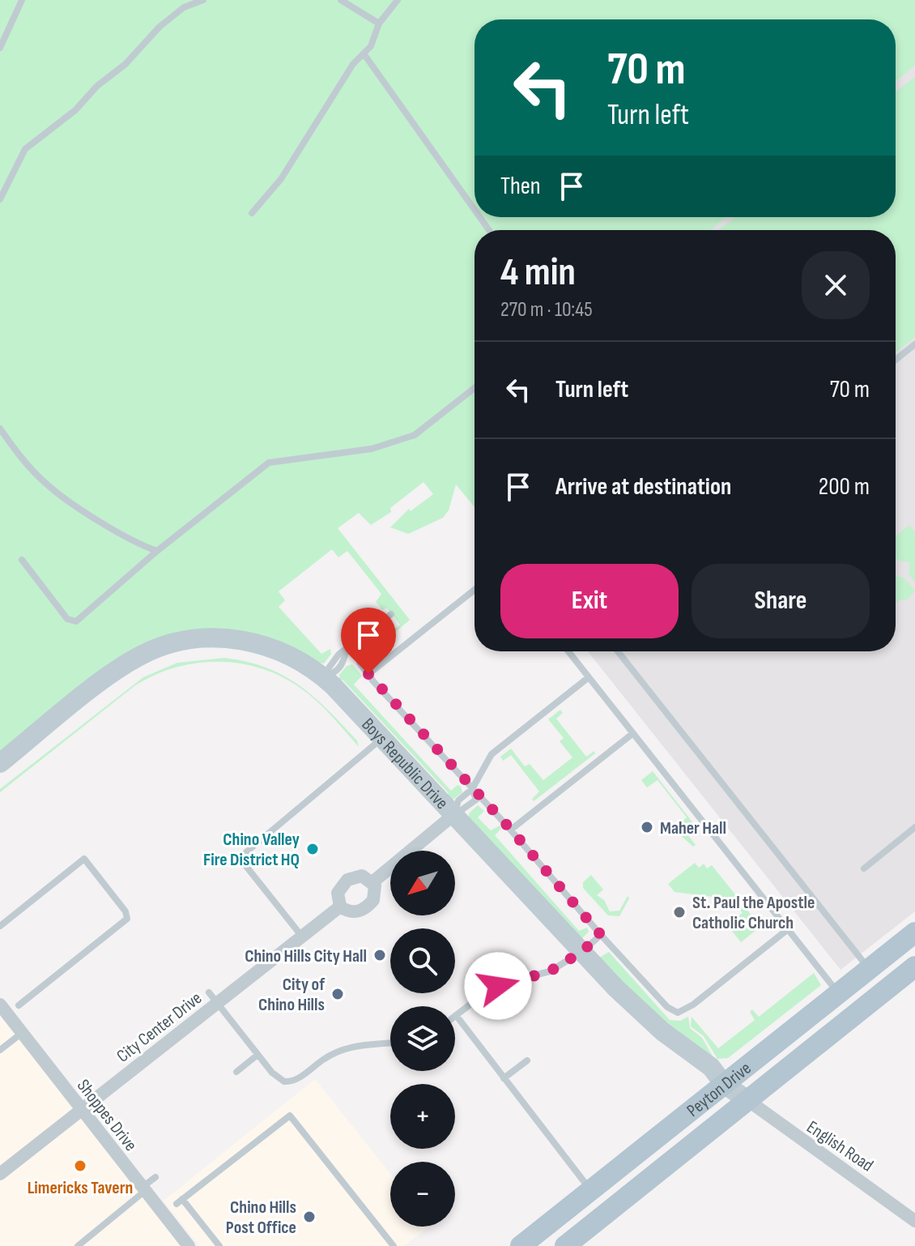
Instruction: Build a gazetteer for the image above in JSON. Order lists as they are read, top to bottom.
{
  "streets": {
    "main road": ["Boys Republic Drive", "Peyton Drive"],
    "street": ["City Center Drive", "Shoppes Drive", "English Road"]
  },
  "crossings": [
    ["Boys Republic Drive", "Peyton Drive"],
    ["Boys Republic Drive", "English Road"],
    ["City Center Drive", "Shoppes Drive"],
    ["Peyton Drive", "English Road"]
  ],
  "places": [
    "Maher Hall",
    "Chino Valley Fire District HQ",
    "St. Paul the Apostle Catholic Church",
    "Chino Hills City Hall",
    "City of Chino Hills",
    "Limericks Tavern",
    "Chino Hills Post Office"
  ],
  "north": "bottom left",
  "page": {
    "turn": ["70 m", "Turn left"],
    "then": "Then",
    "heading": ["4 min", "270 m · 10:45"],
    "list": [
      {
        "name": "Turn left",
        "value": "70 m"
      },
      {
        "name": "Arrive at destination",
        "value": "200 m"
      }
    ],
    "buttons": ["Exit", "Share"],
    "map_buttons": ["+", "−"]
  }
}
